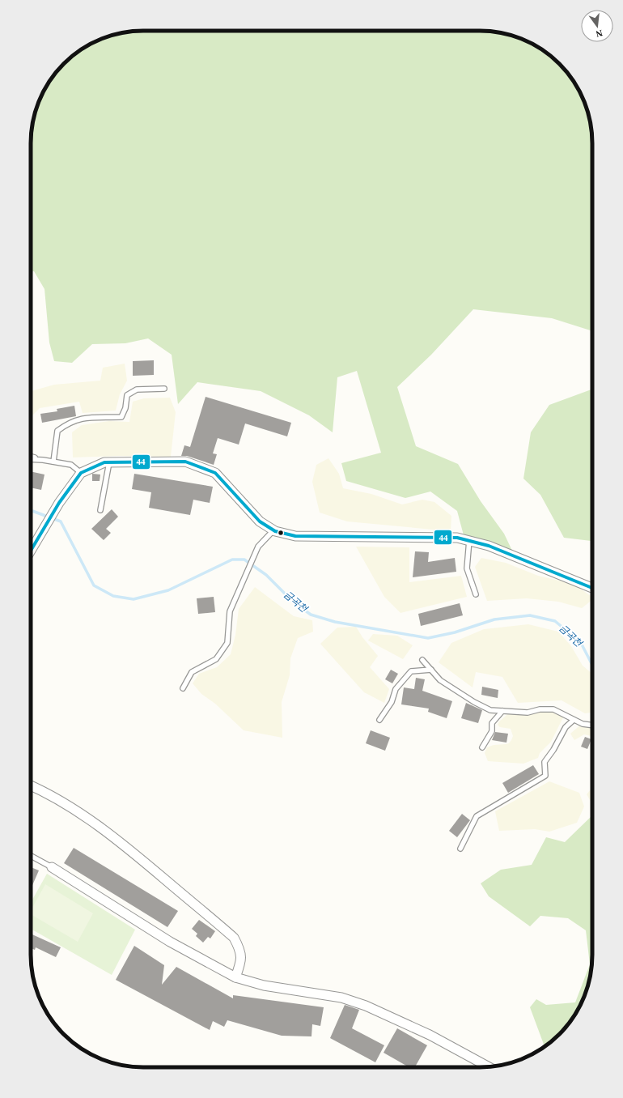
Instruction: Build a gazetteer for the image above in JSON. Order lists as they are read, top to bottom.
{
  "water": ["금곡천"],
  "lines": ["transit line 44"],
  "north": "bottom"
}
